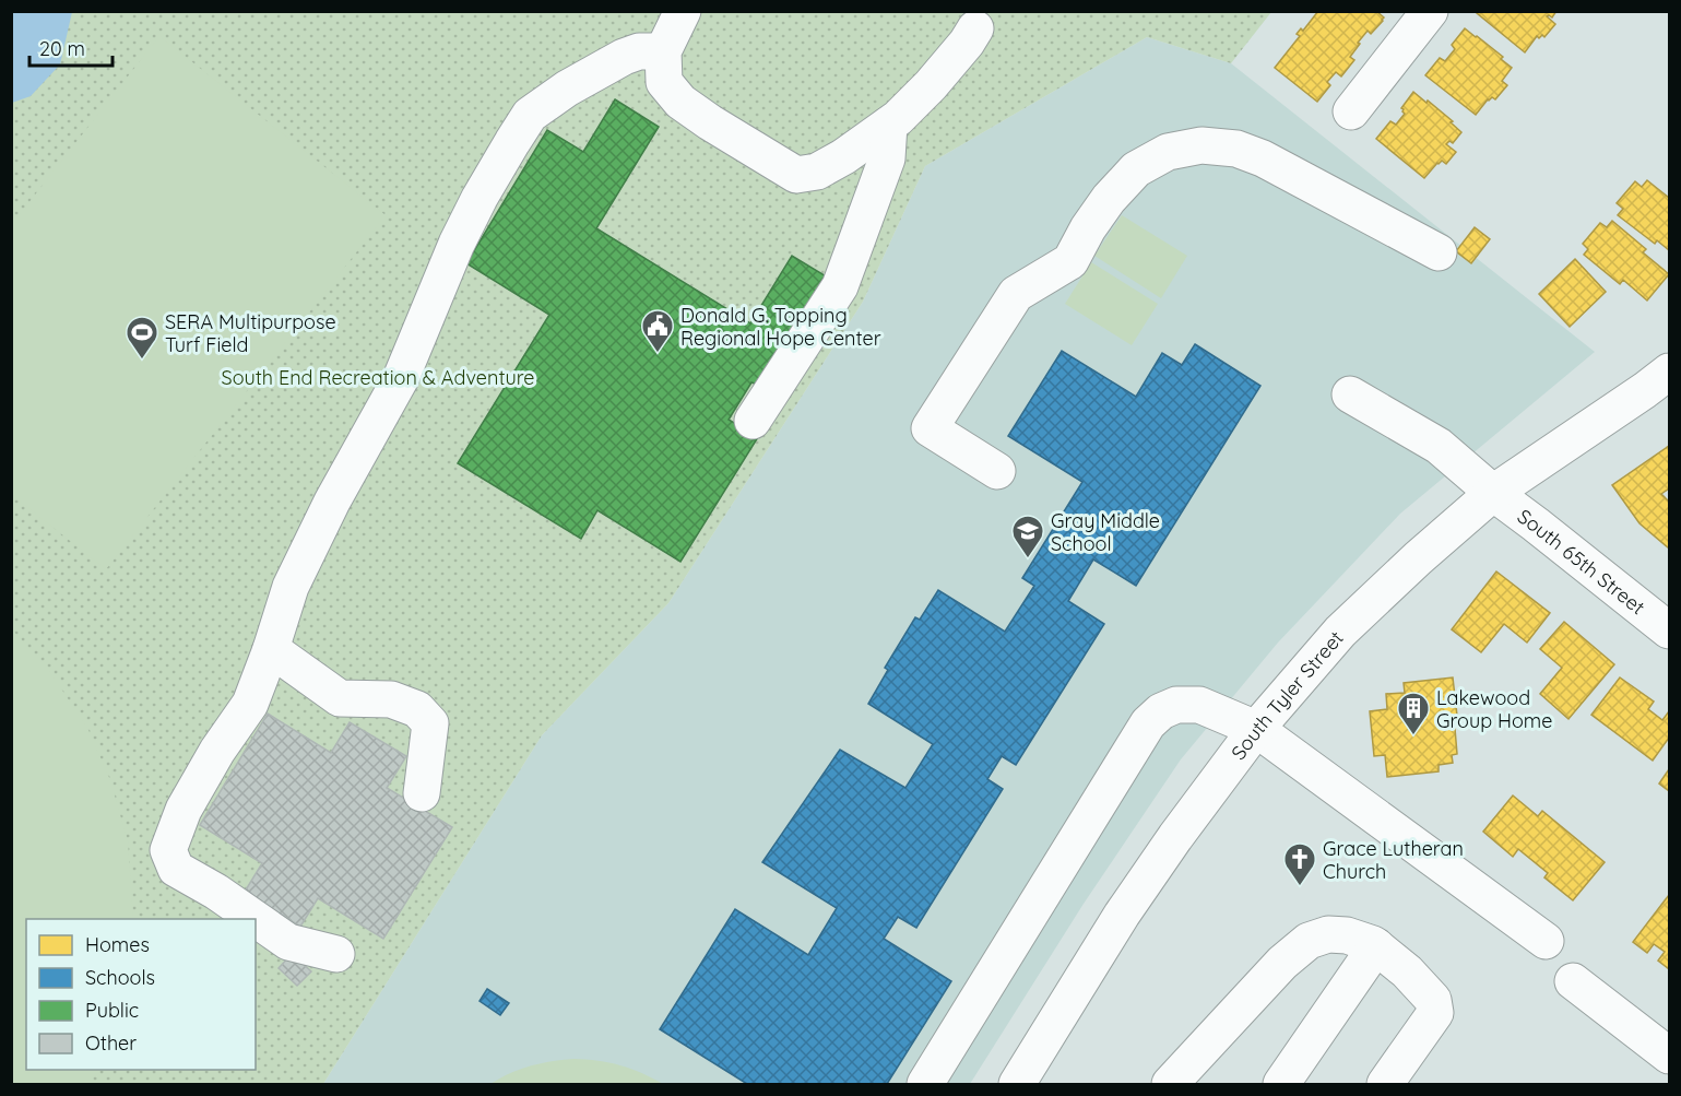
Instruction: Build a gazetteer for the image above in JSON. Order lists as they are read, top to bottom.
{
  "streets": {
    "street": ["South 65th Street", "South Tyler Street"]
  },
  "crossings": [
    ["South 65th Street", "South Tyler Street"]
  ],
  "parks": ["South End Recreation & Adventure"],
  "places": {
    "public building": ["Donald G. Topping Regional Hope Center"],
    "sports": ["SERA Multipurpose Turf Field"],
    "school or university": ["Gray Middle School"],
    "building": ["Lakewood Group Home"],
    "church": ["Grace Lutheran Church"]
  },
  "legend": [
    "Homes",
    "Schools",
    "Public",
    "Other"
  ],
  "scale_bar": "20 m"
}
